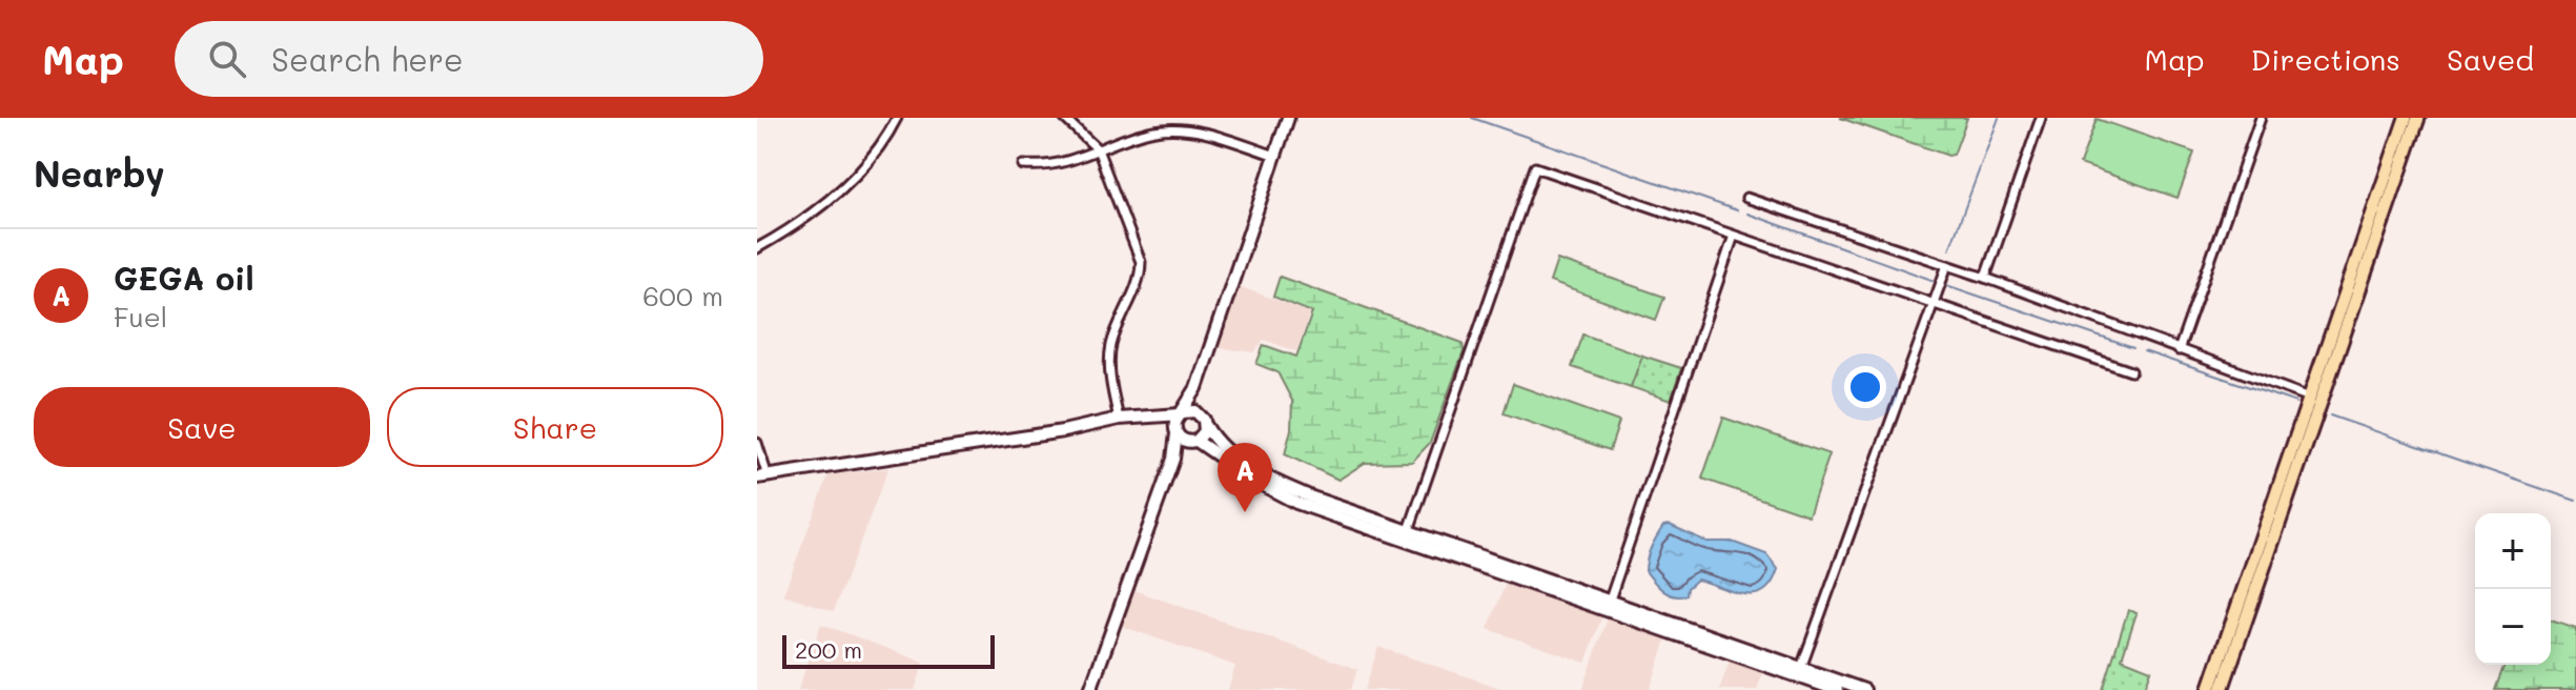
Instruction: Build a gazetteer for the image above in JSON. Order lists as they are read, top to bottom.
{
  "scale_bar": "200 m",
  "page": {
    "header": "Map",
    "search": "Search here",
    "nav": ["Map", "Directions", "Saved"],
    "heading": "Nearby",
    "list": [
      {
        "mark": "A",
        "name": "GEGA oil",
        "note": "Fuel",
        "value": "600 m"
      }
    ],
    "buttons": ["Save", "Share"],
    "pins": "A",
    "map_buttons": ["+", "−"],
    "scale": "200 m"
  }
}
